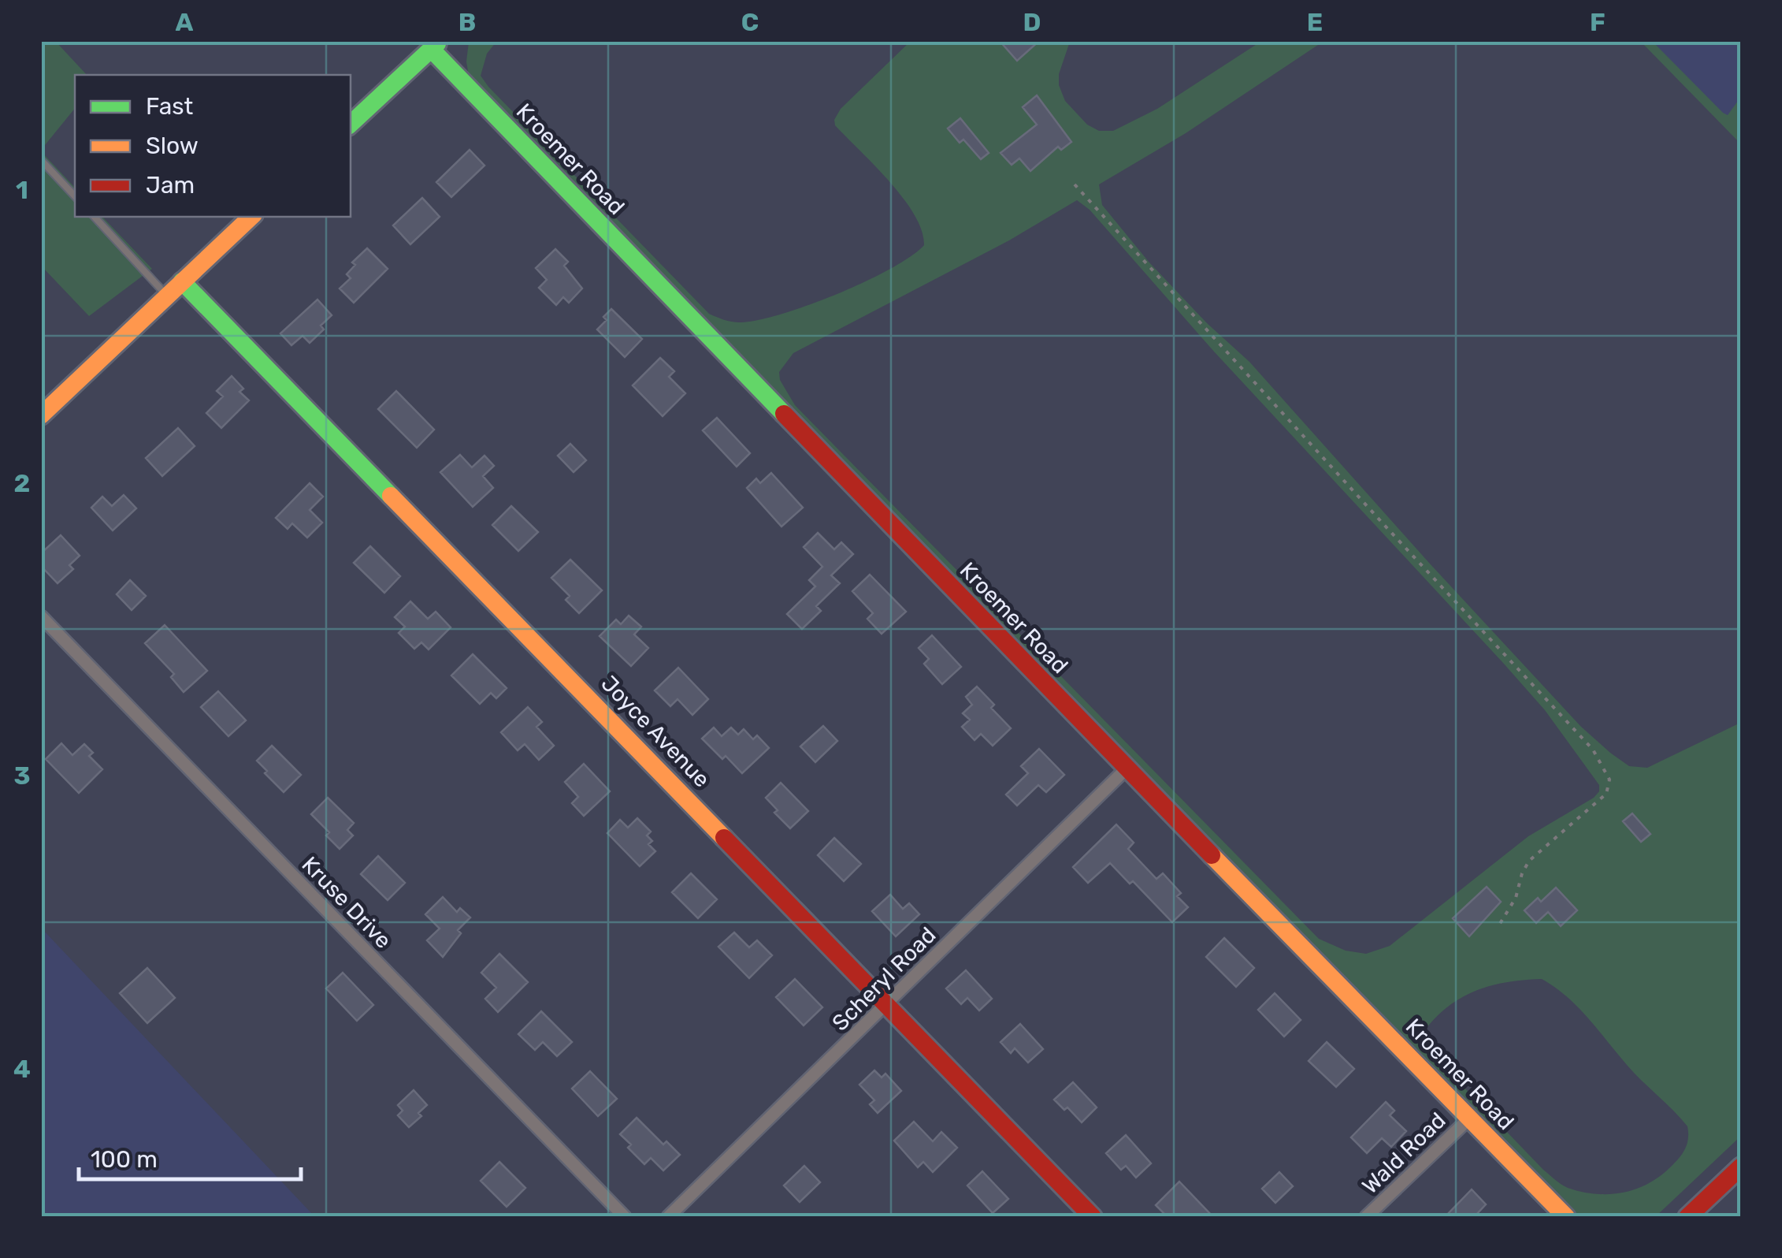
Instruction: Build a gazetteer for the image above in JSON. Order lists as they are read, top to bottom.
{
  "streets": {
    "main road": ["Kroemer Road", "Joyce Avenue"],
    "street": ["Kruse Drive", "Scheryl Road", "Wald Road"]
  },
  "crossings": [
    ["Kroemer Road", "Scheryl Road"],
    ["Kroemer Road", "Wald Road"],
    ["Joyce Avenue", "Scheryl Road"]
  ],
  "legend": ["Fast", "Slow", "Jam"],
  "scale_bar": "100 m",
  "grid": {
    "columns": [
      "A",
      "B",
      "C",
      "D",
      "E",
      "F"
    ],
    "rows": [
      "1",
      "2",
      "3",
      "4"
    ]
  }
}
